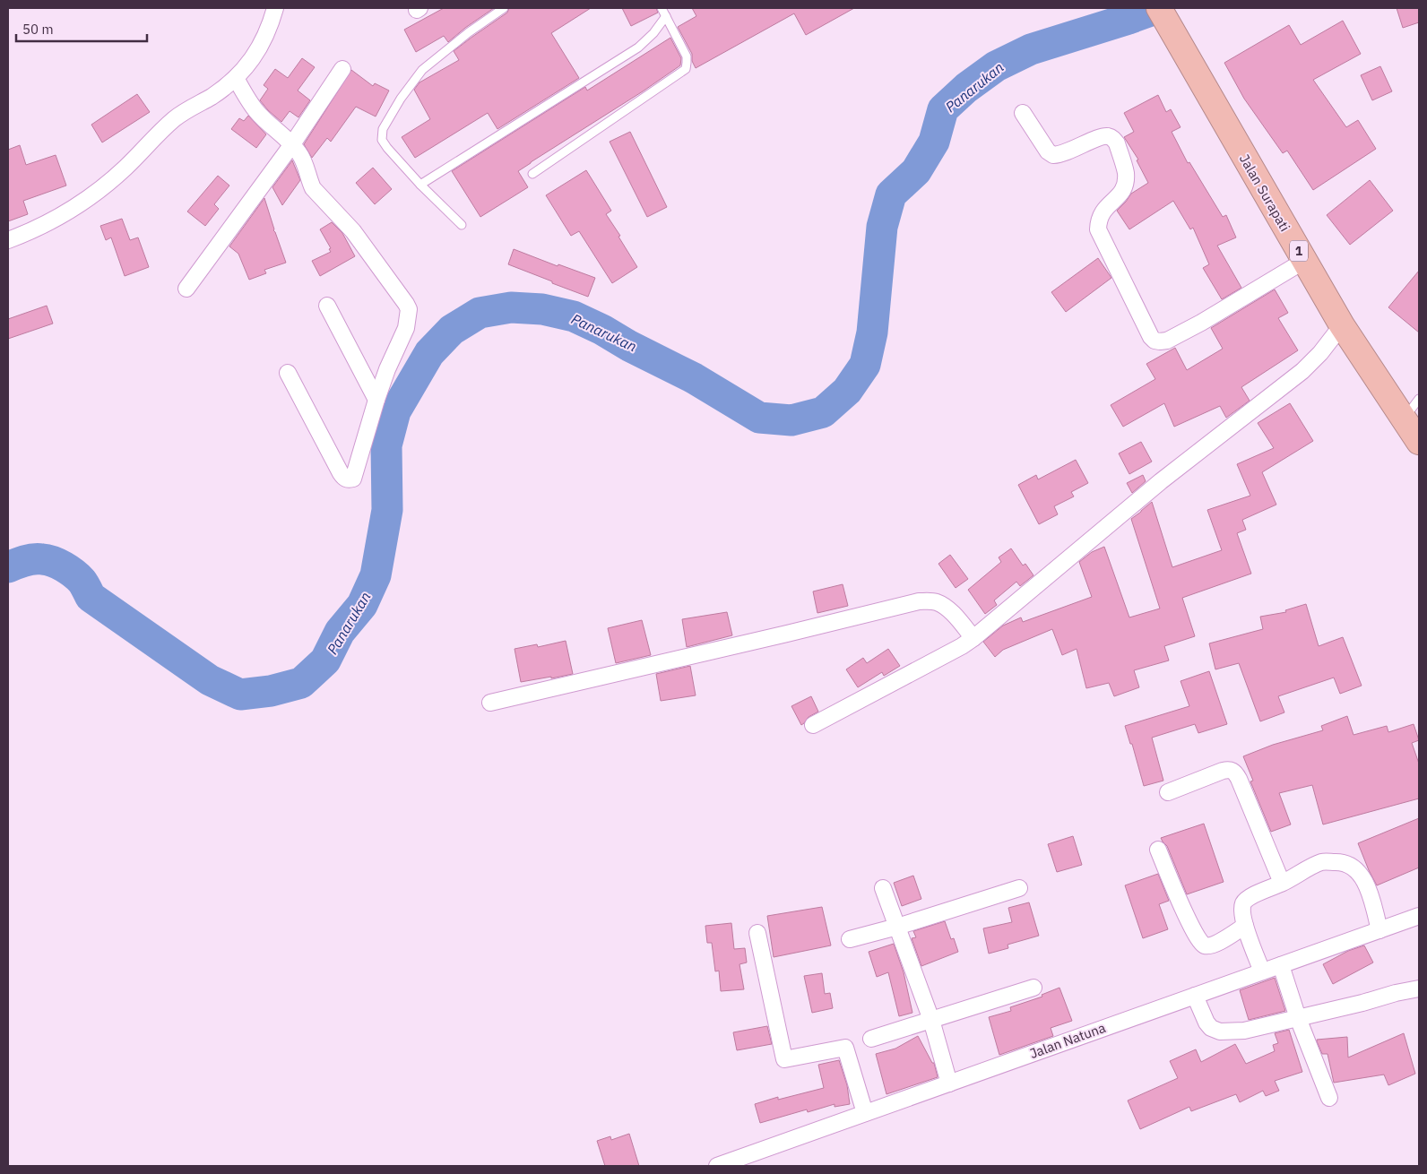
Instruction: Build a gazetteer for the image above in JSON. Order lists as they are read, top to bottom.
{
  "streets": {
    "highway": ["Jalan Surapati", "1"],
    "street": ["Jalan Natuna"]
  },
  "water": ["Panarukan"],
  "scale_bar": "50 m"
}
